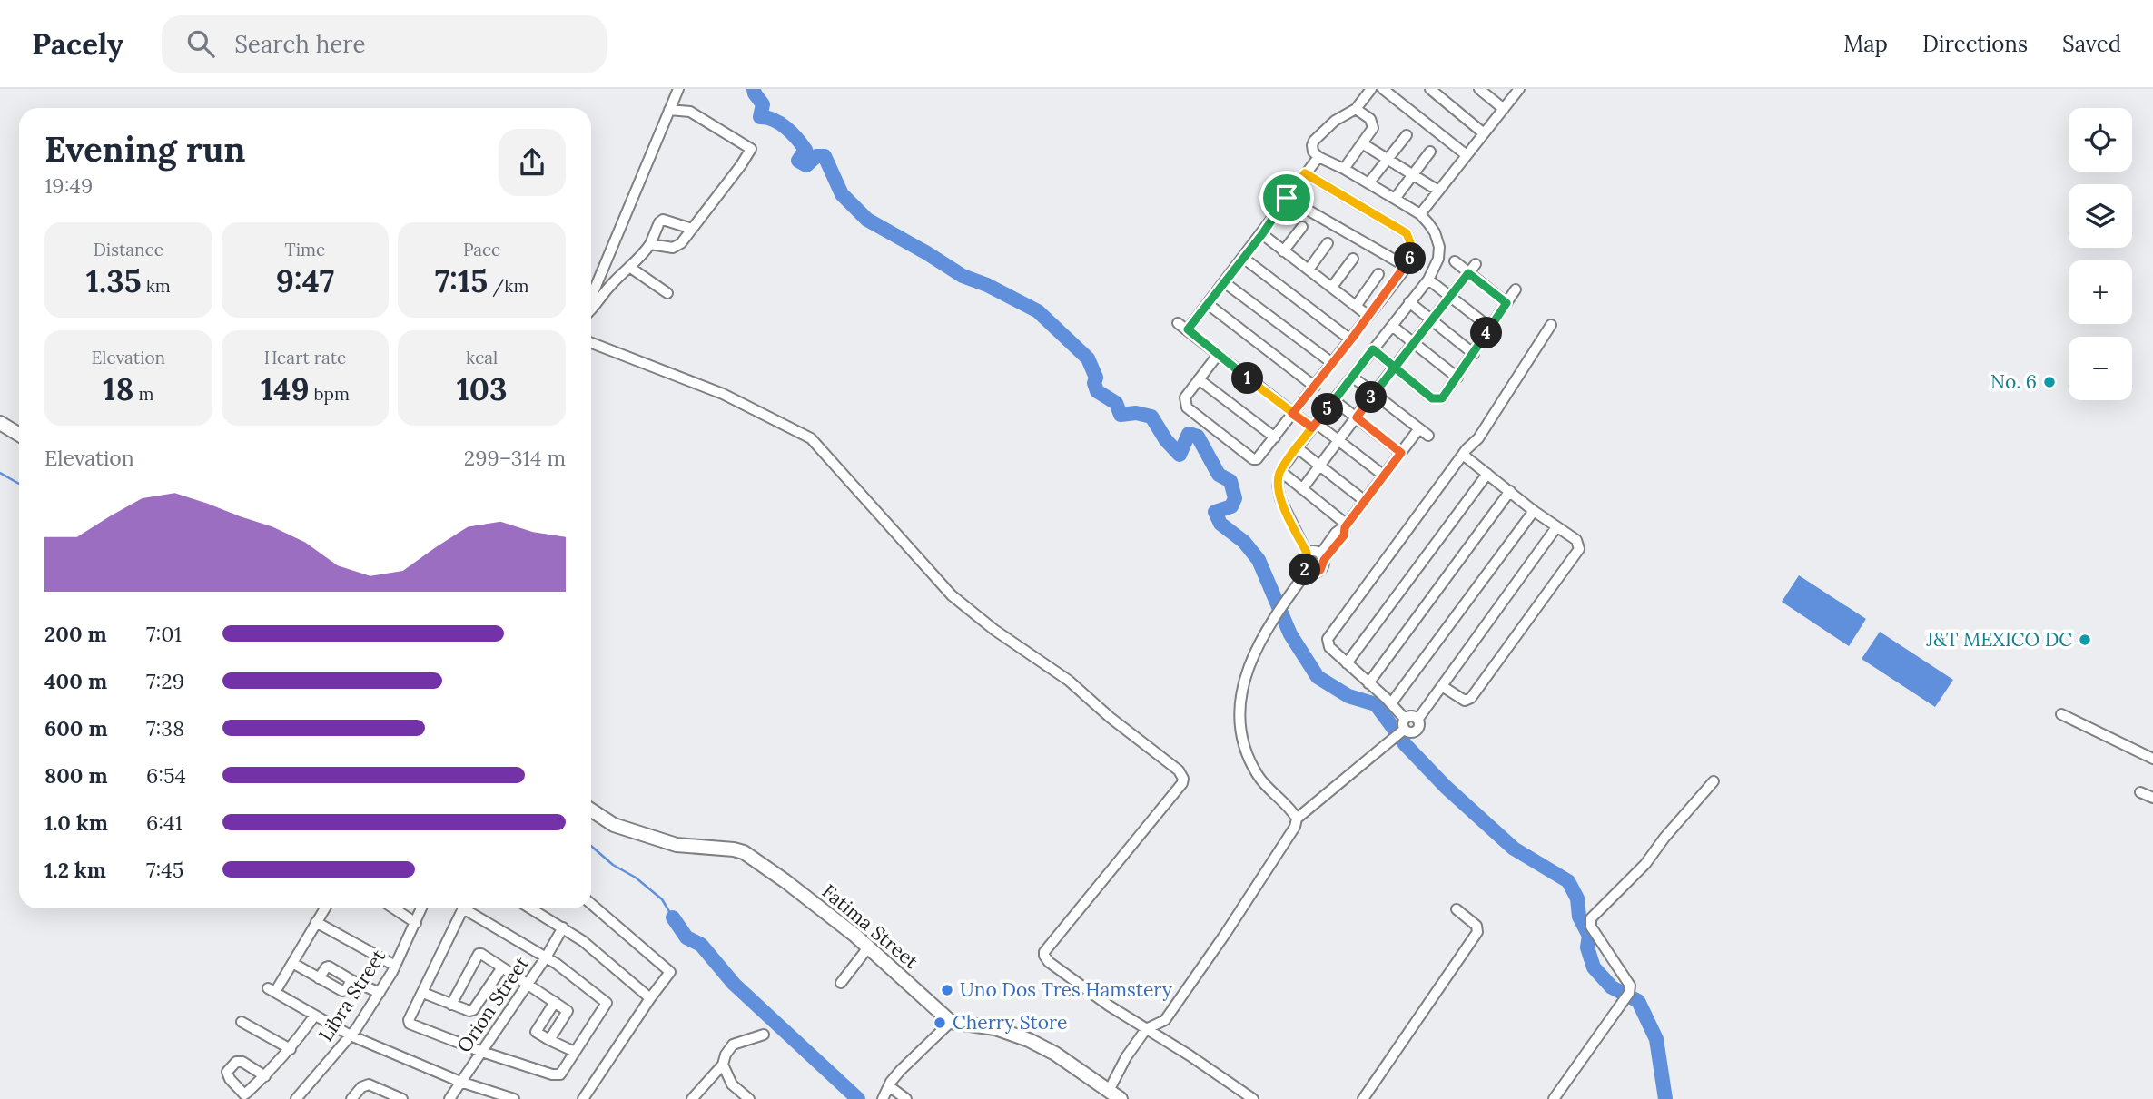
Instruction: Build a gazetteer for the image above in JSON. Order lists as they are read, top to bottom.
{
  "streets": {
    "street": ["Fatima Street", "Libra Street", "Orion Street"]
  },
  "places": [
    "No. 6",
    "J&T MEXICO DC",
    "Uno Dos Tres Hamstery",
    "Cherry Store"
  ],
  "page": {
    "header": "Pacely",
    "search": "Search here",
    "nav": ["Map", "Directions", "Saved"],
    "map_buttons": ["+", "−"],
    "heading": ["Evening run", "19:49"],
    "stats": [
      ["Distance", "1.35 km"],
      ["Time", "9:47"],
      ["Pace", "7:15 /km"],
      ["Elevation", "18 m"],
      ["Heart rate", "149 bpm"],
      ["kcal", "103"]
    ],
    "pins": [
      "6",
      "4",
      "1",
      "3",
      "5",
      "2"
    ],
    "chart": ["Elevation", "299–314 m"],
    "list": [
      {
        "name": "200 m",
        "note": "7:01"
      },
      {
        "name": "400 m",
        "note": "7:29"
      },
      {
        "name": "600 m",
        "note": "7:38"
      },
      {
        "name": "800 m",
        "note": "6:54"
      },
      {
        "name": "1.0 km",
        "note": "6:41"
      },
      {
        "name": "1.2 km",
        "note": "7:45"
      }
    ]
  }
}
